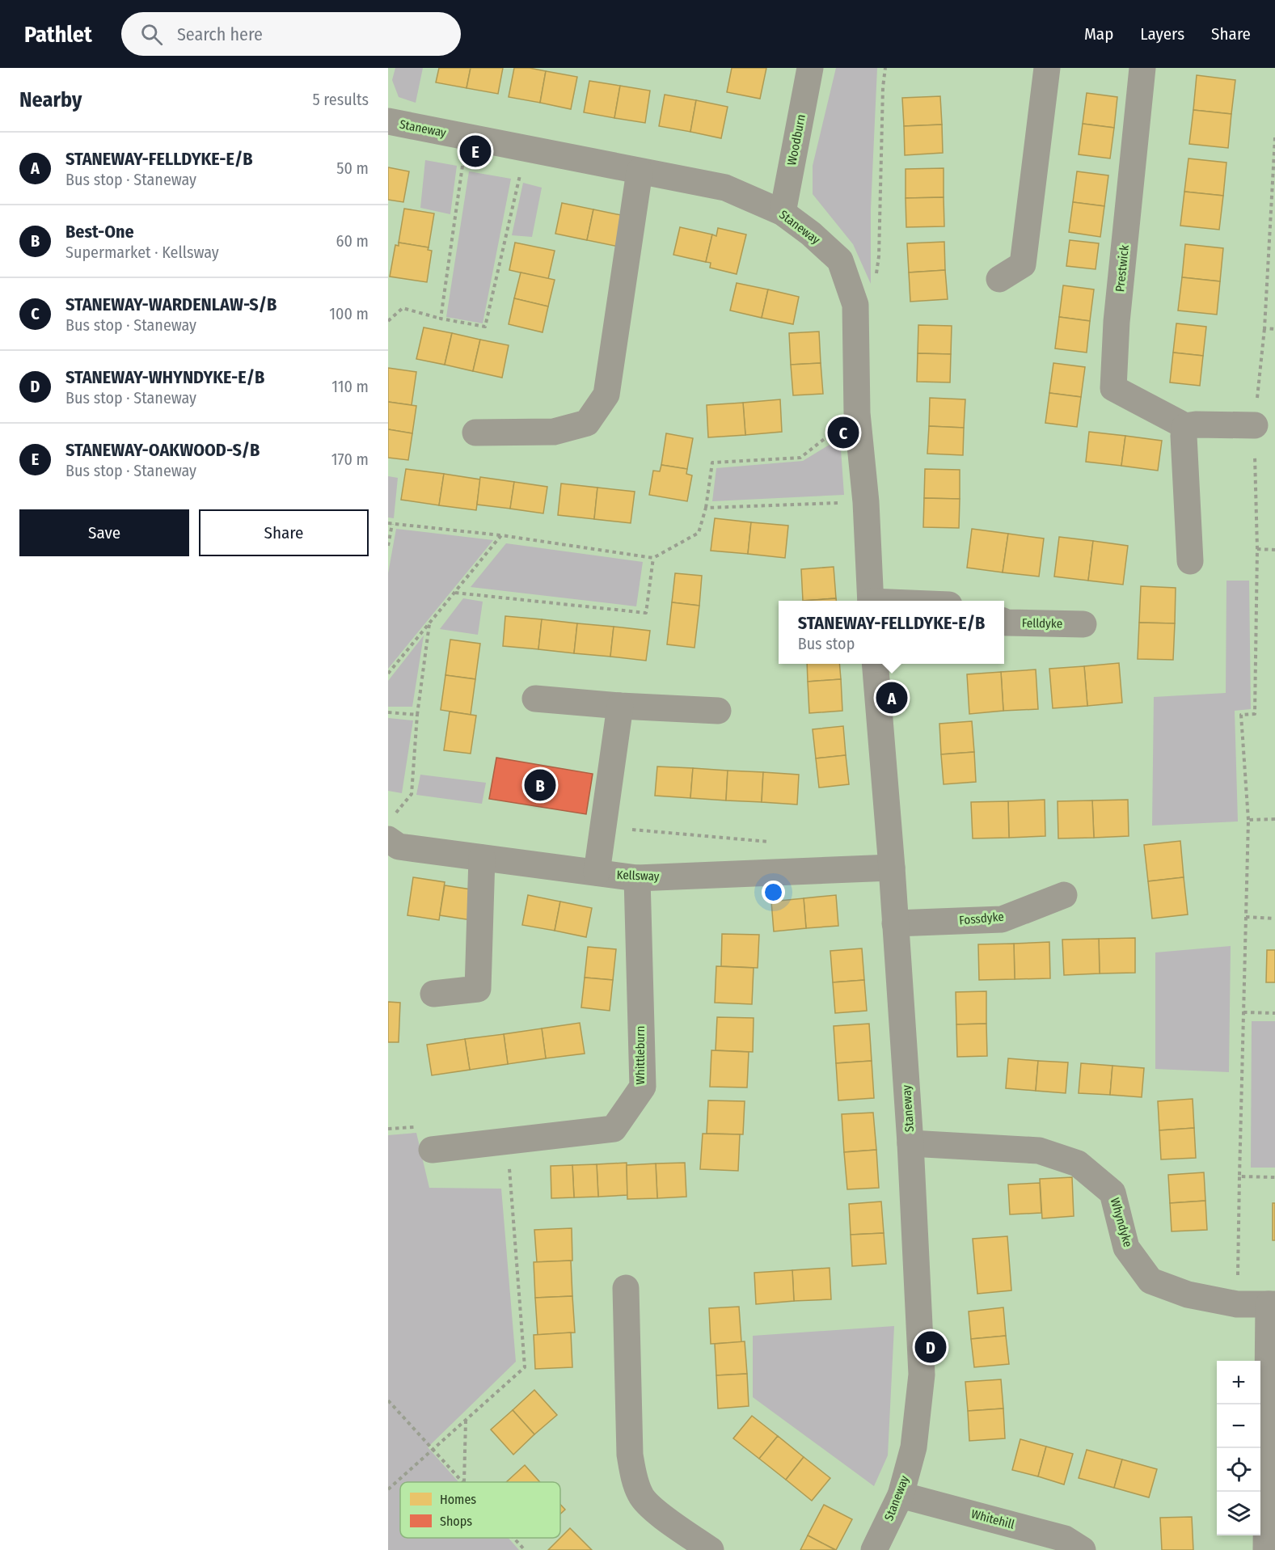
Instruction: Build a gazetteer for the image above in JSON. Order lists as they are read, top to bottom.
{
  "streets": {
    "street": [
      "Staneway",
      "Woodburn",
      "Prestwick",
      "Felldyke",
      "Kellsway",
      "Fossdyke",
      "Whittleburn",
      "Whyndyke",
      "Whitehill"
    ]
  },
  "crossings": [
    ["Staneway", "Woodburn"],
    ["Staneway", "Kellsway"],
    ["Staneway", "Fossdyke"],
    ["Staneway", "Whyndyke"],
    ["Staneway", "Whitehill"],
    ["Kellsway", "Whittleburn"]
  ],
  "legend": ["Homes", "Shops"],
  "page": {
    "header": "Pathlet",
    "search": "Search here",
    "nav": ["Map", "Layers", "Share"],
    "heading": ["Nearby", "5 results"],
    "list": [
      {
        "mark": "A",
        "name": "STANEWAY-FELLDYKE-E/B",
        "note": "Bus stop · Staneway",
        "value": "50 m"
      },
      {
        "mark": "B",
        "name": "Best-One",
        "note": "Supermarket · Kellsway",
        "value": "60 m"
      },
      {
        "mark": "C",
        "name": "STANEWAY-WARDENLAW-S/B",
        "note": "Bus stop · Staneway",
        "value": "100 m"
      },
      {
        "mark": "D",
        "name": "STANEWAY-WHYNDYKE-E/B",
        "note": "Bus stop · Staneway",
        "value": "110 m"
      },
      {
        "mark": "E",
        "name": "STANEWAY-OAKWOOD-S/B",
        "note": "Bus stop · Staneway",
        "value": "170 m"
      }
    ],
    "pins": [
      "E",
      "C",
      "A",
      "B",
      "D"
    ],
    "buttons": ["Save", "Share"],
    "popup": ["STANEWAY-FELLDYKE-E/B", "Bus stop"],
    "map_buttons": ["+", "−"]
  }
}
